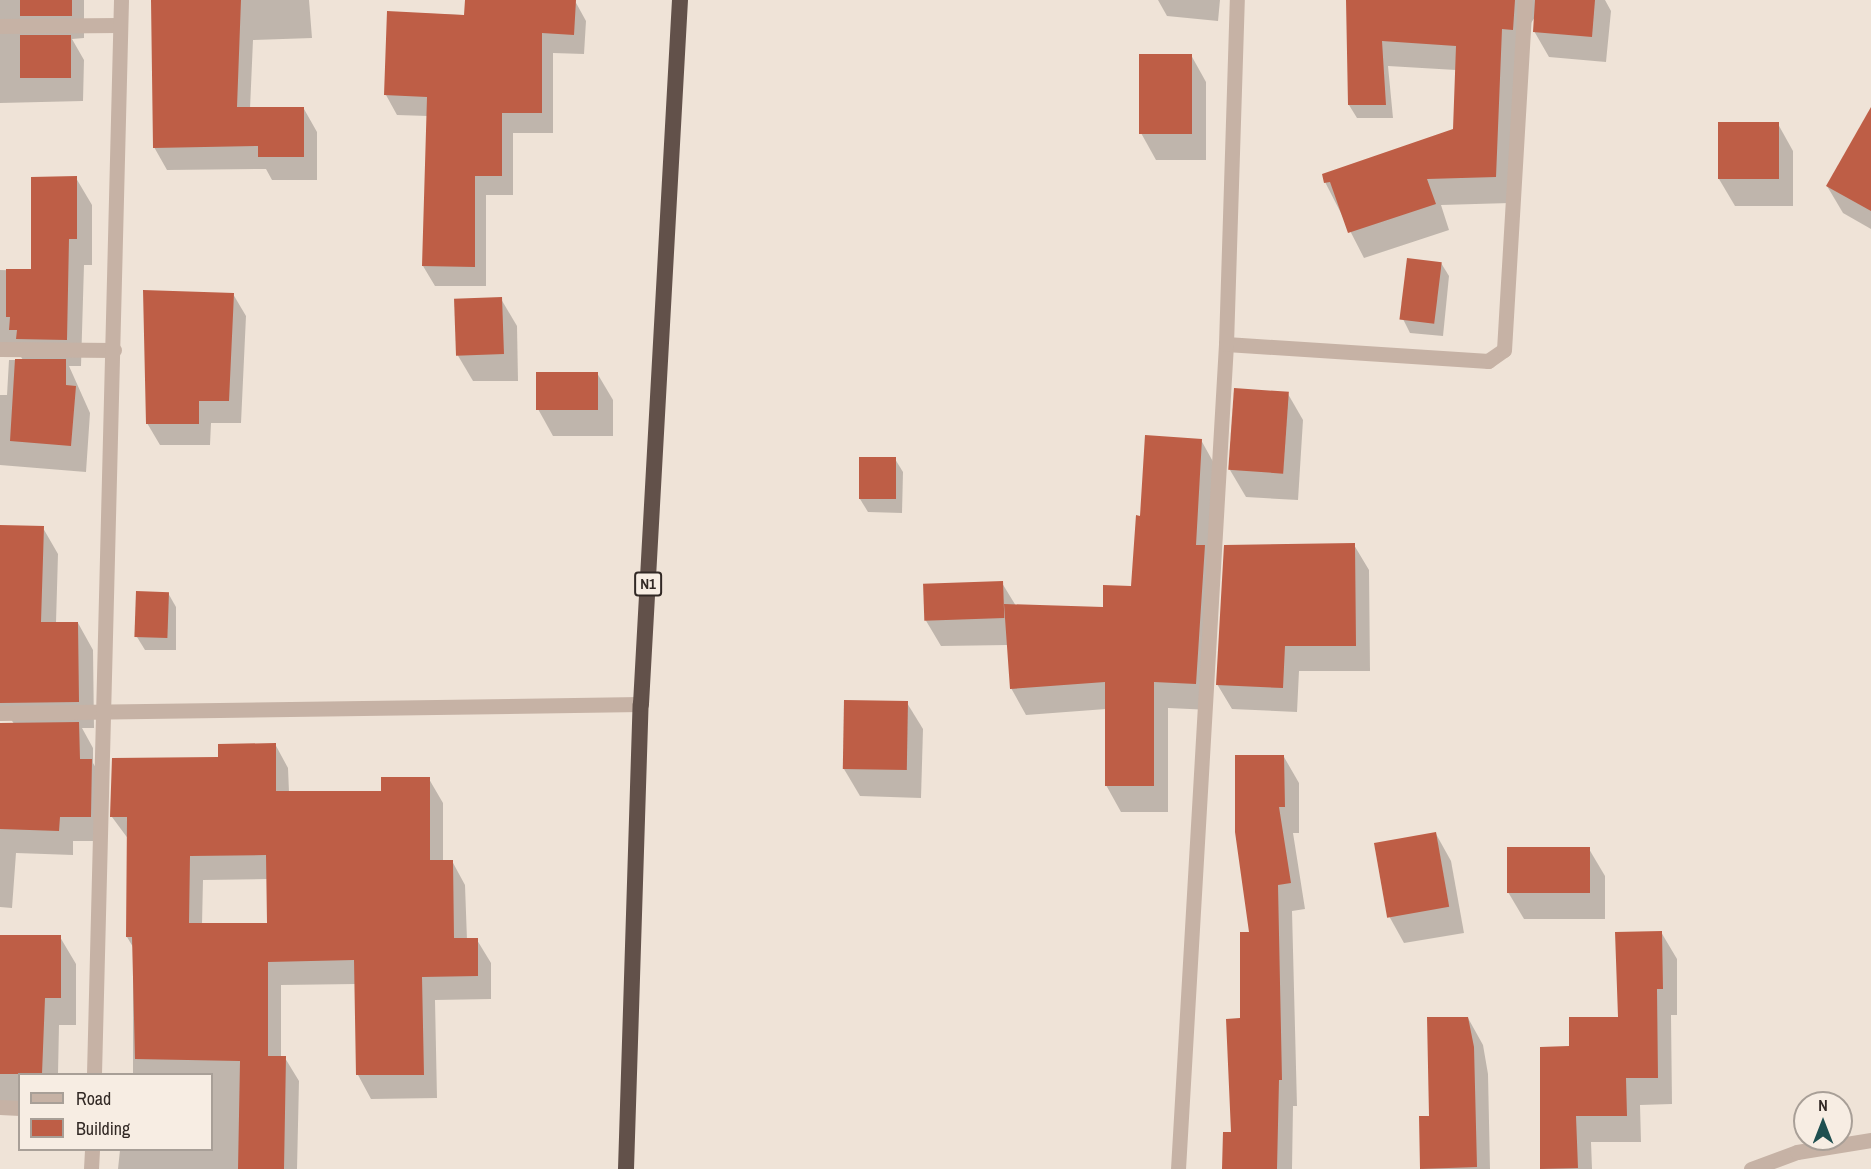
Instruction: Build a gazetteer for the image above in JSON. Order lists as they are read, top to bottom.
{
  "streets": {
    "highway": ["N1"]
  },
  "legend": ["Road", "Building"],
  "north": "top"
}
